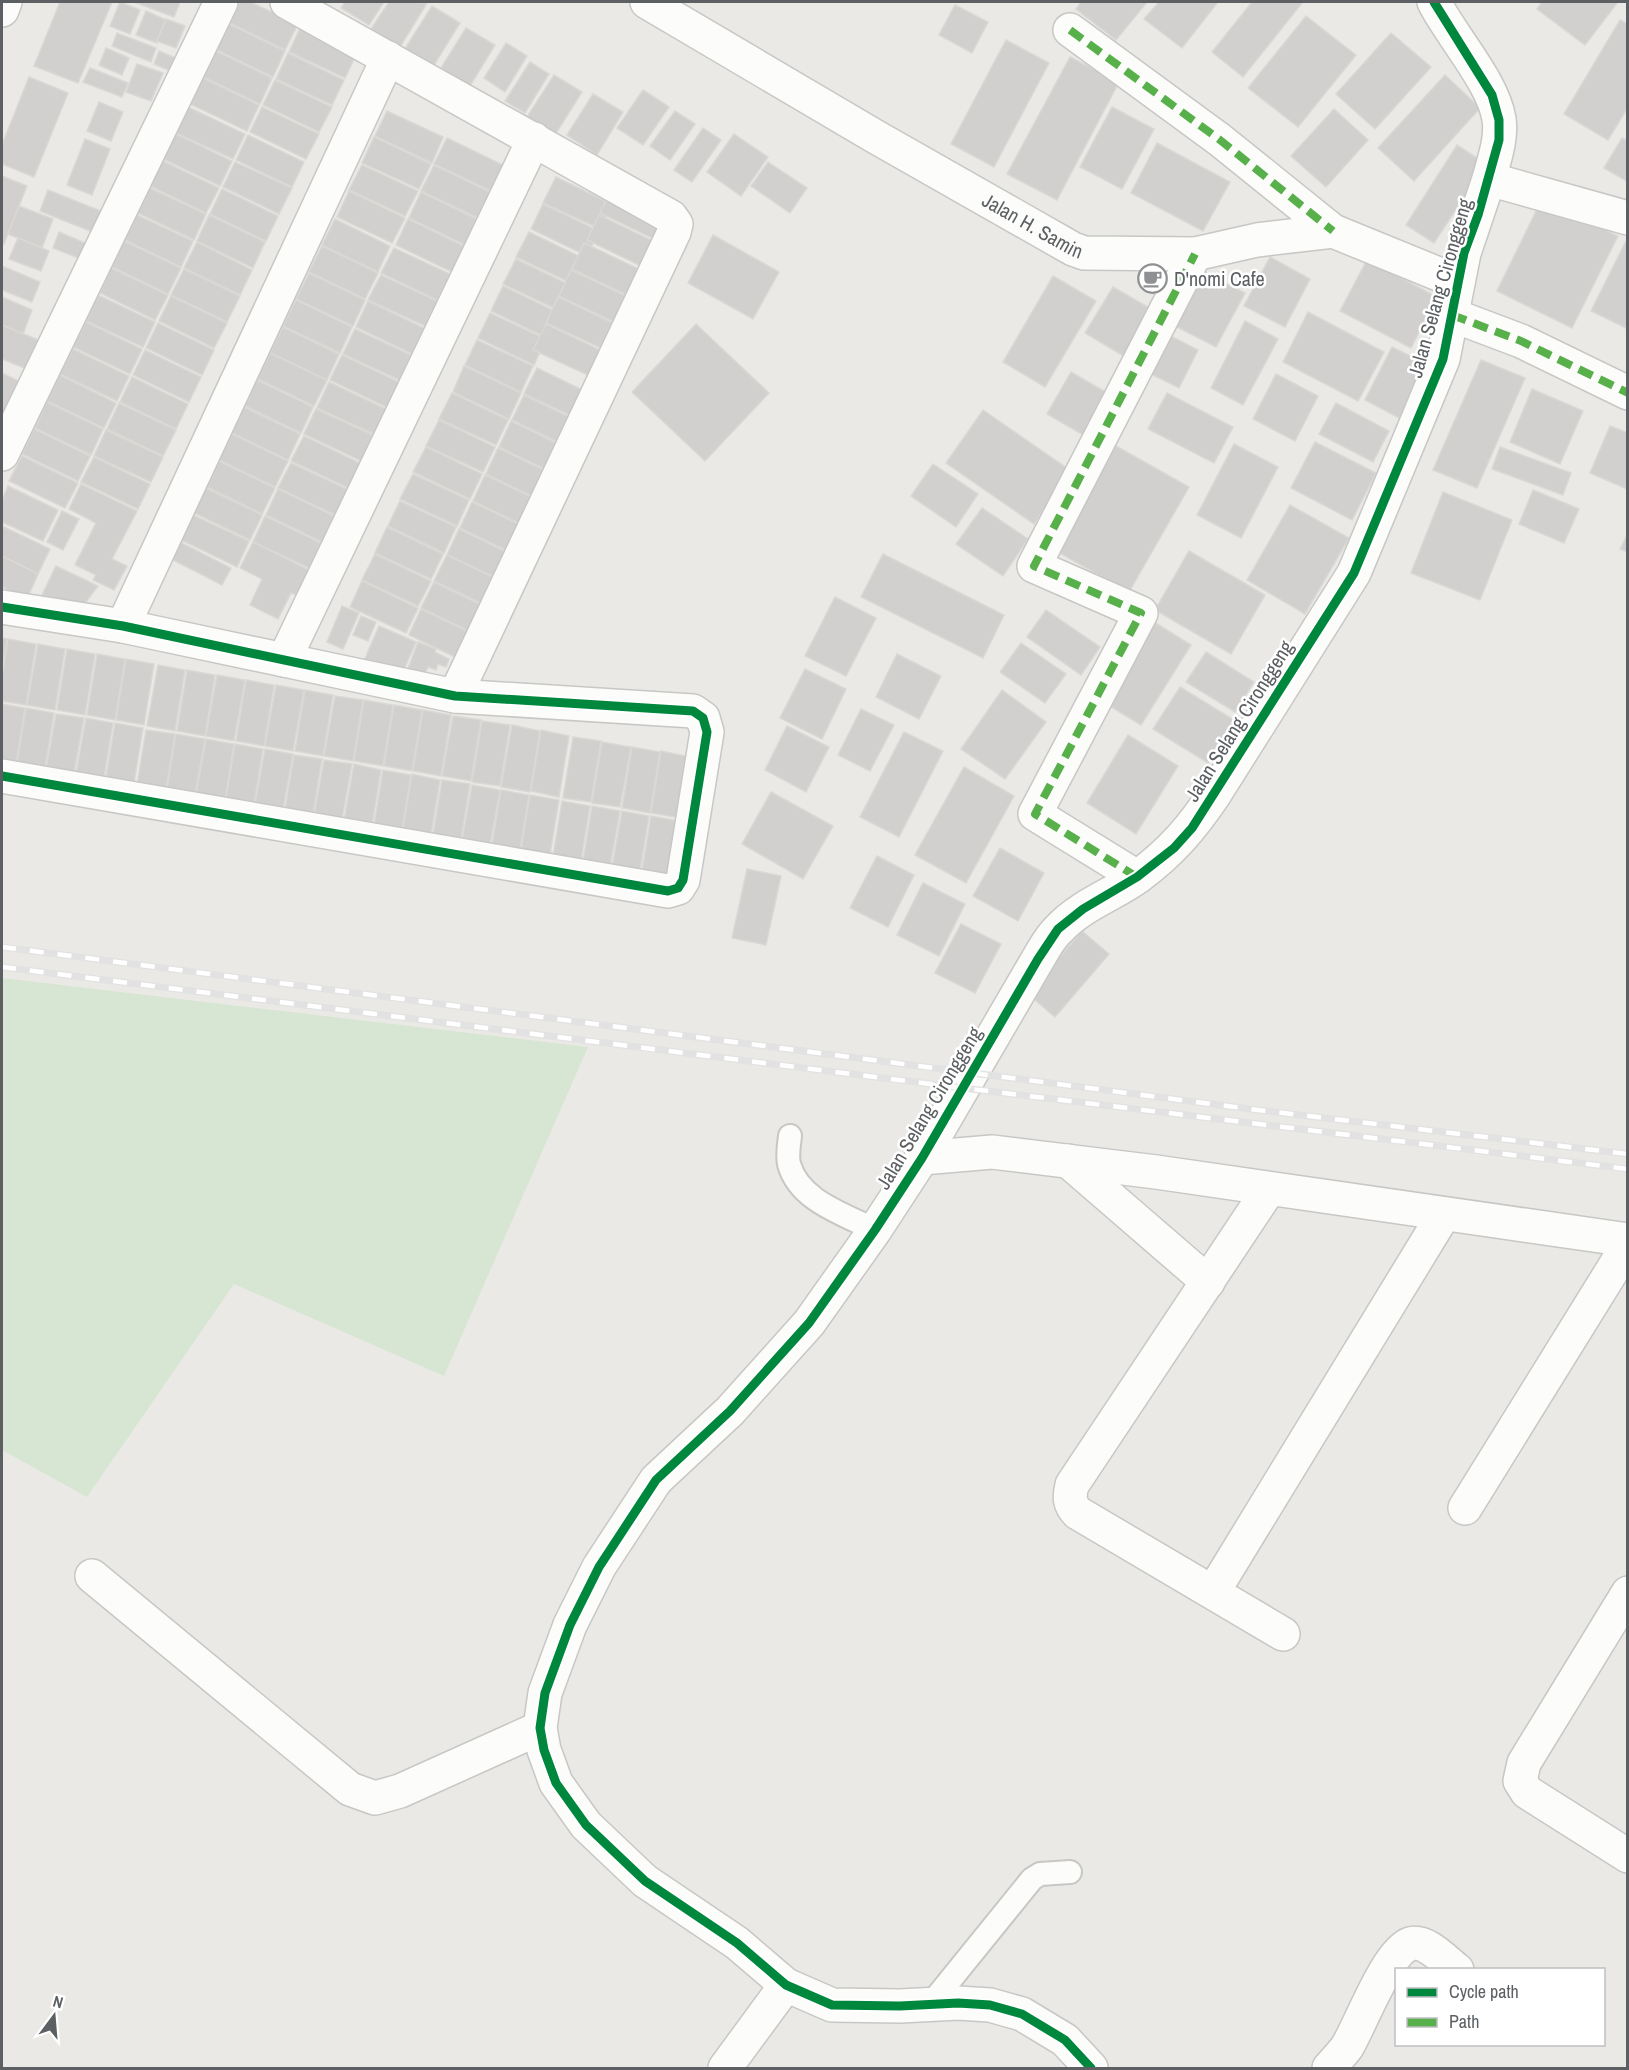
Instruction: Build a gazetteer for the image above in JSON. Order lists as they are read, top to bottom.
{
  "streets": {
    "street": ["Jalan H. Samin", "Jalan Selang Cironggeng"]
  },
  "crossings": [
    ["Jalan H. Samin", "Jalan Selang Cironggeng"]
  ],
  "places": {
    "cafe": ["D'nomi Cafe"]
  },
  "legend": ["Cycle path", "Path"],
  "north": "top"
}
